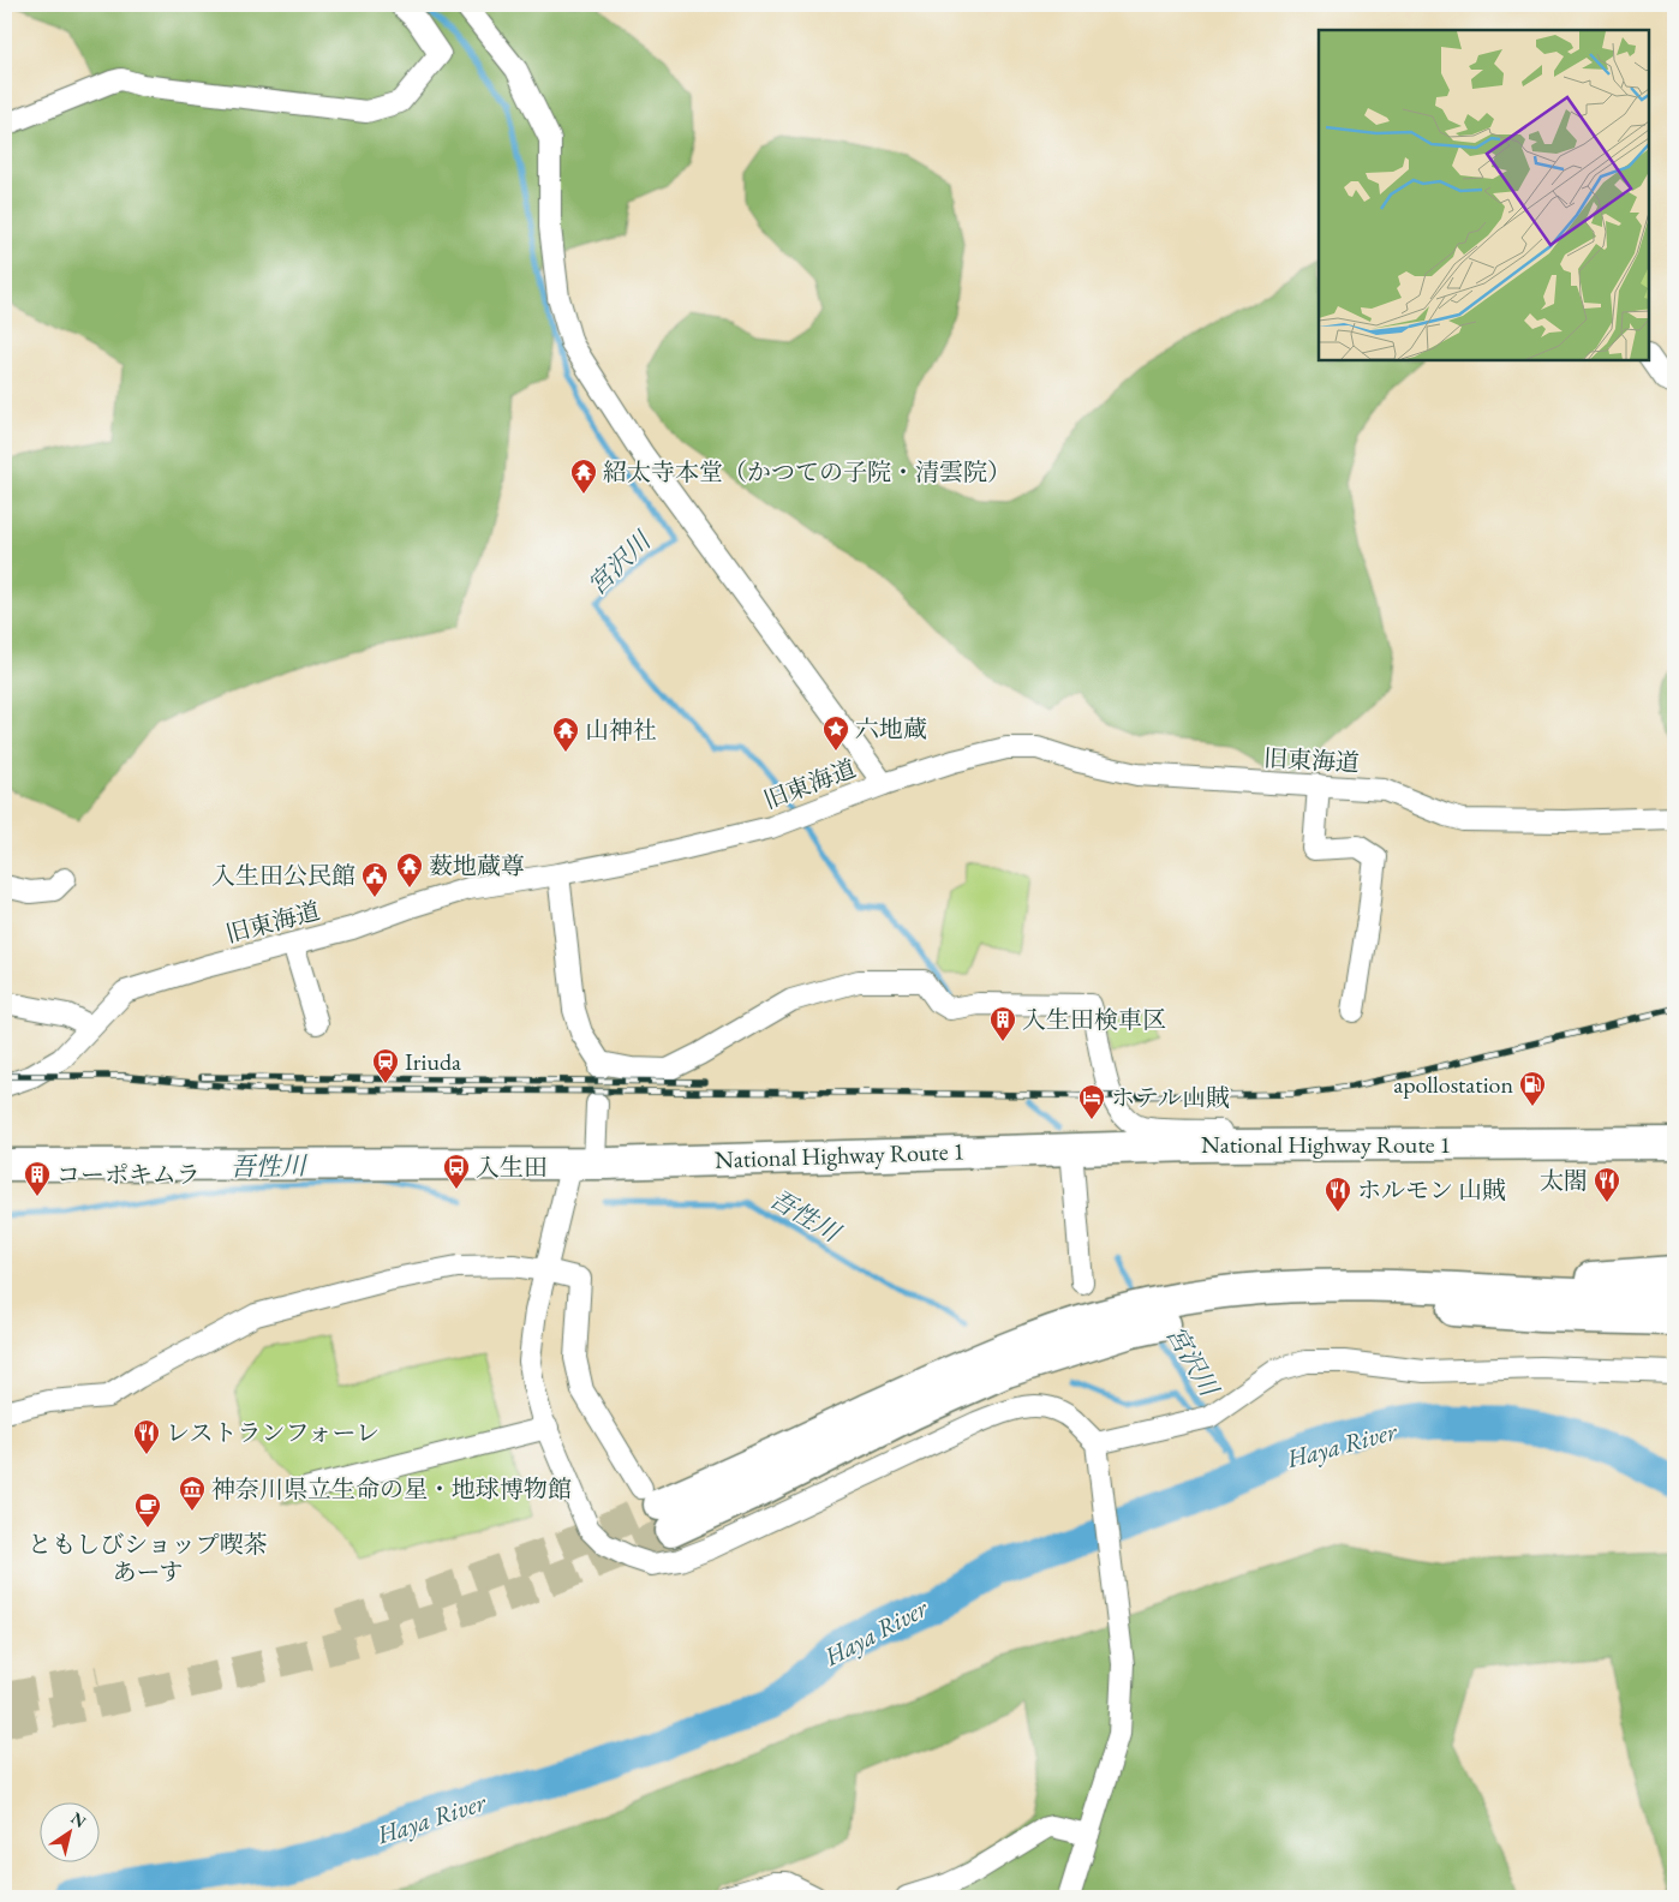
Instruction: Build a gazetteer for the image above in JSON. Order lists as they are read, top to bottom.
{
  "streets": {
    "highway": ["National Highway Route 1"],
    "street": ["旧東海道"]
  },
  "water": ["宮沢川", "吾性川", "Haya River"],
  "places": {
    "temple": ["紹太寺本堂（かつての子院・清雲院）", "山神社", "薮地蔵尊"],
    "place": ["六地蔵"],
    "public building": ["入生田公民館"],
    "building": ["入生田検車区", "コーポキムラ"],
    "station": ["Iriuda"],
    "fuel station": ["apollostation"],
    "hotel": ["ホテル山賊"],
    "bus stop": ["入生田"],
    "restaurant": ["太閤", "ホルモン 山賊", "レストランフォーレ"],
    "museum": ["神奈川県立生命の星・地球博物館"],
    "cafe": ["ともしびショップ喫茶 あーす"]
  },
  "north": "top right"
}
